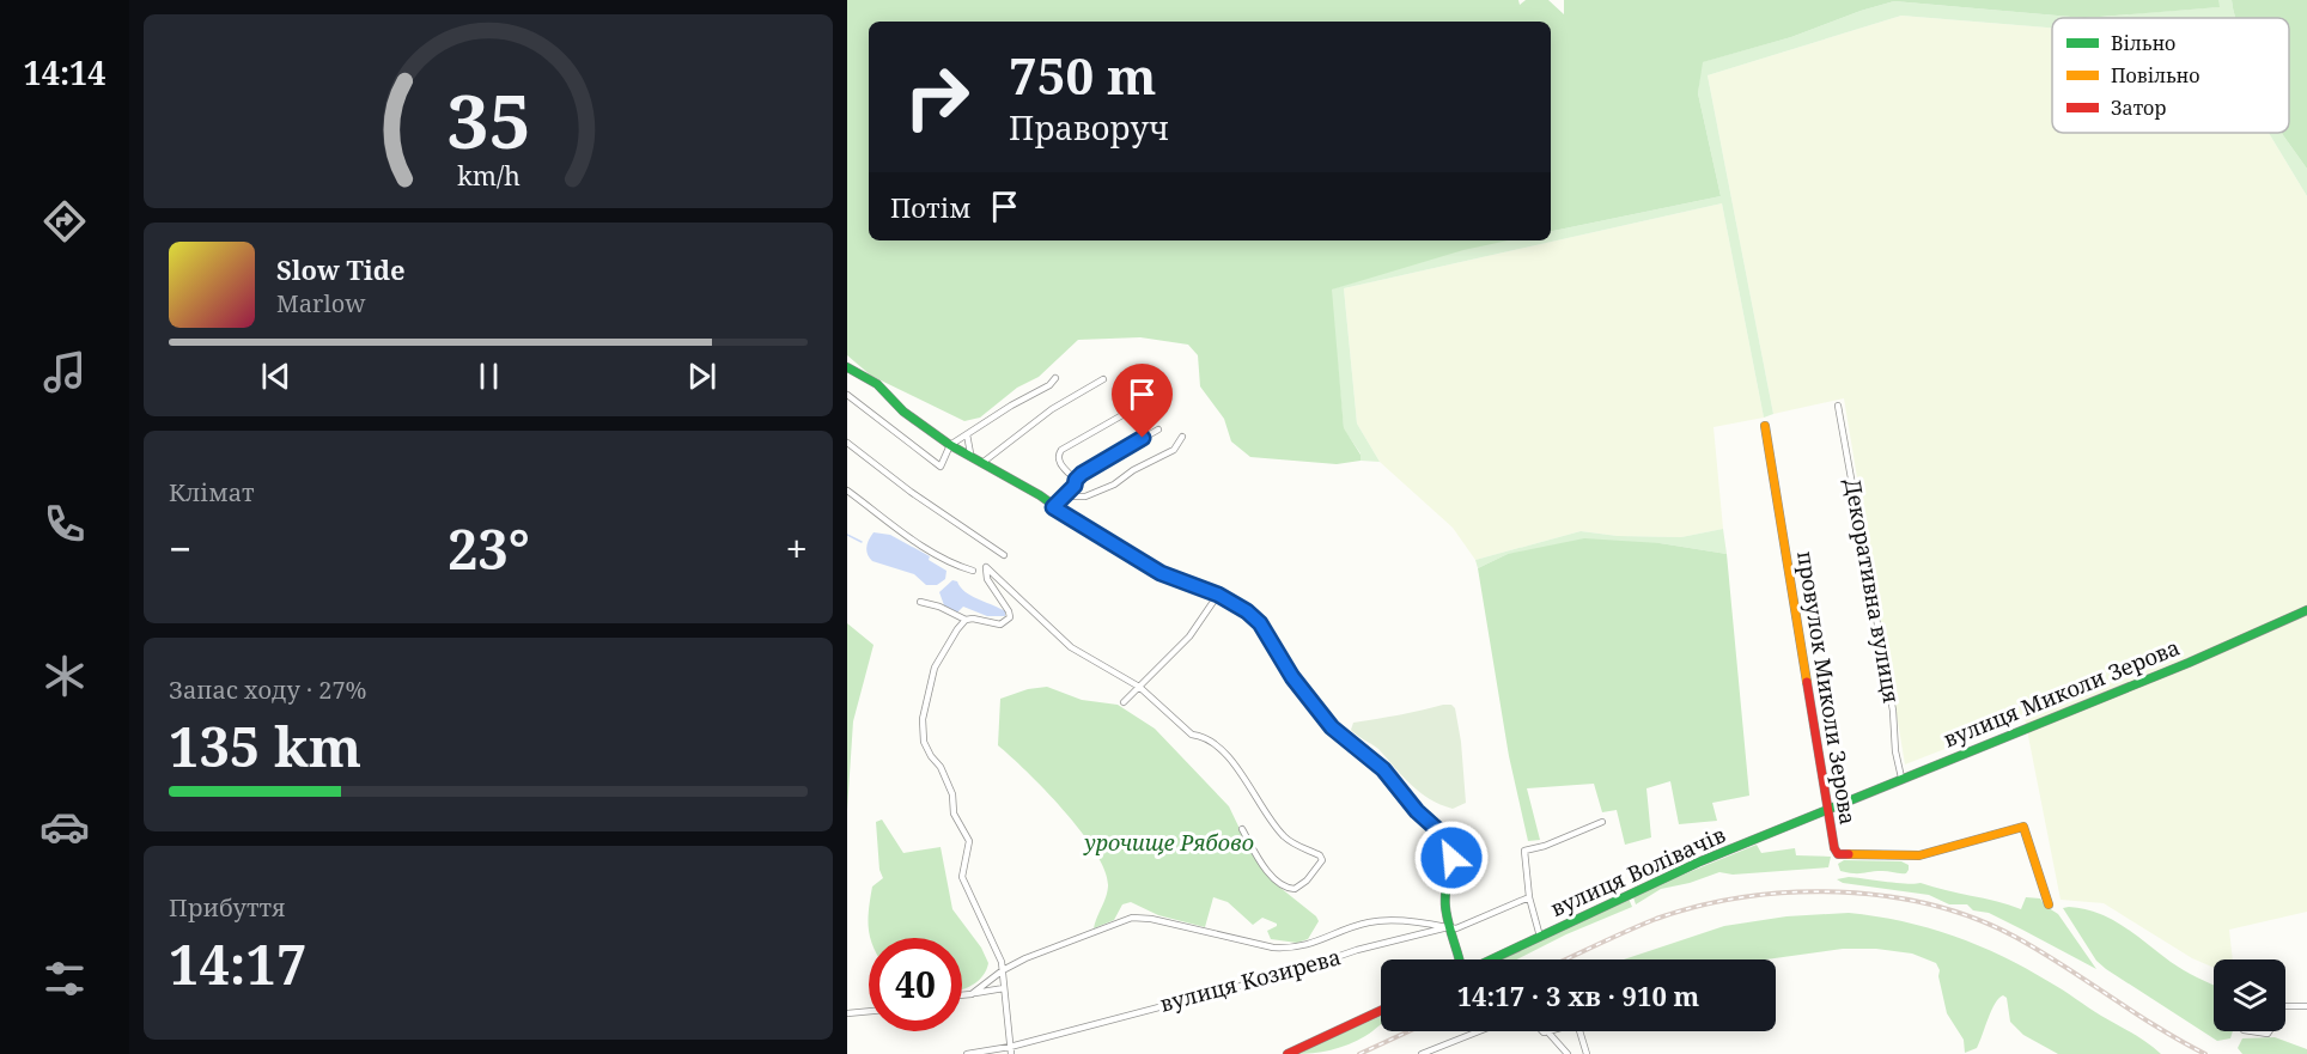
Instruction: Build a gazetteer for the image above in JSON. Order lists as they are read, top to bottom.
{
  "streets": {
    "street": [
      "Декоративна вулиця",
      "провулок Миколи Зерова",
      "вулиця Миколи Зерова",
      "вулиця Волівачів",
      "вулиця Козирева"
    ]
  },
  "crossings": [
    ["Декоративна вулиця", "вулиця Миколи Зерова"],
    ["провулок Миколи Зерова", "вулиця Миколи Зерова"],
    ["провулок Миколи Зерова", "вулиця Волівачів"],
    ["вулиця Миколи Зерова", "вулиця Волівачів"]
  ],
  "parks": ["урочище Рябово"],
  "legend": ["Вільно", "Повільно", "Затор"],
  "page": {
    "tabs": "14:14",
    "turn": ["750 m", "Праворуч"],
    "then": "Потім",
    "song": ["Slow Tide", "Marlow"],
    "tile": [
      "Клімат",
      ["Запас ходу · 27%", "135 km"],
      ["Прибуття", "14:17"]
    ],
    "heat": ["−", "23°", "+"],
    "limit": "40",
    "trip": "14:17 · 3 хв · 910 m",
    "gauge": ["35", "km/h"]
  }
}
